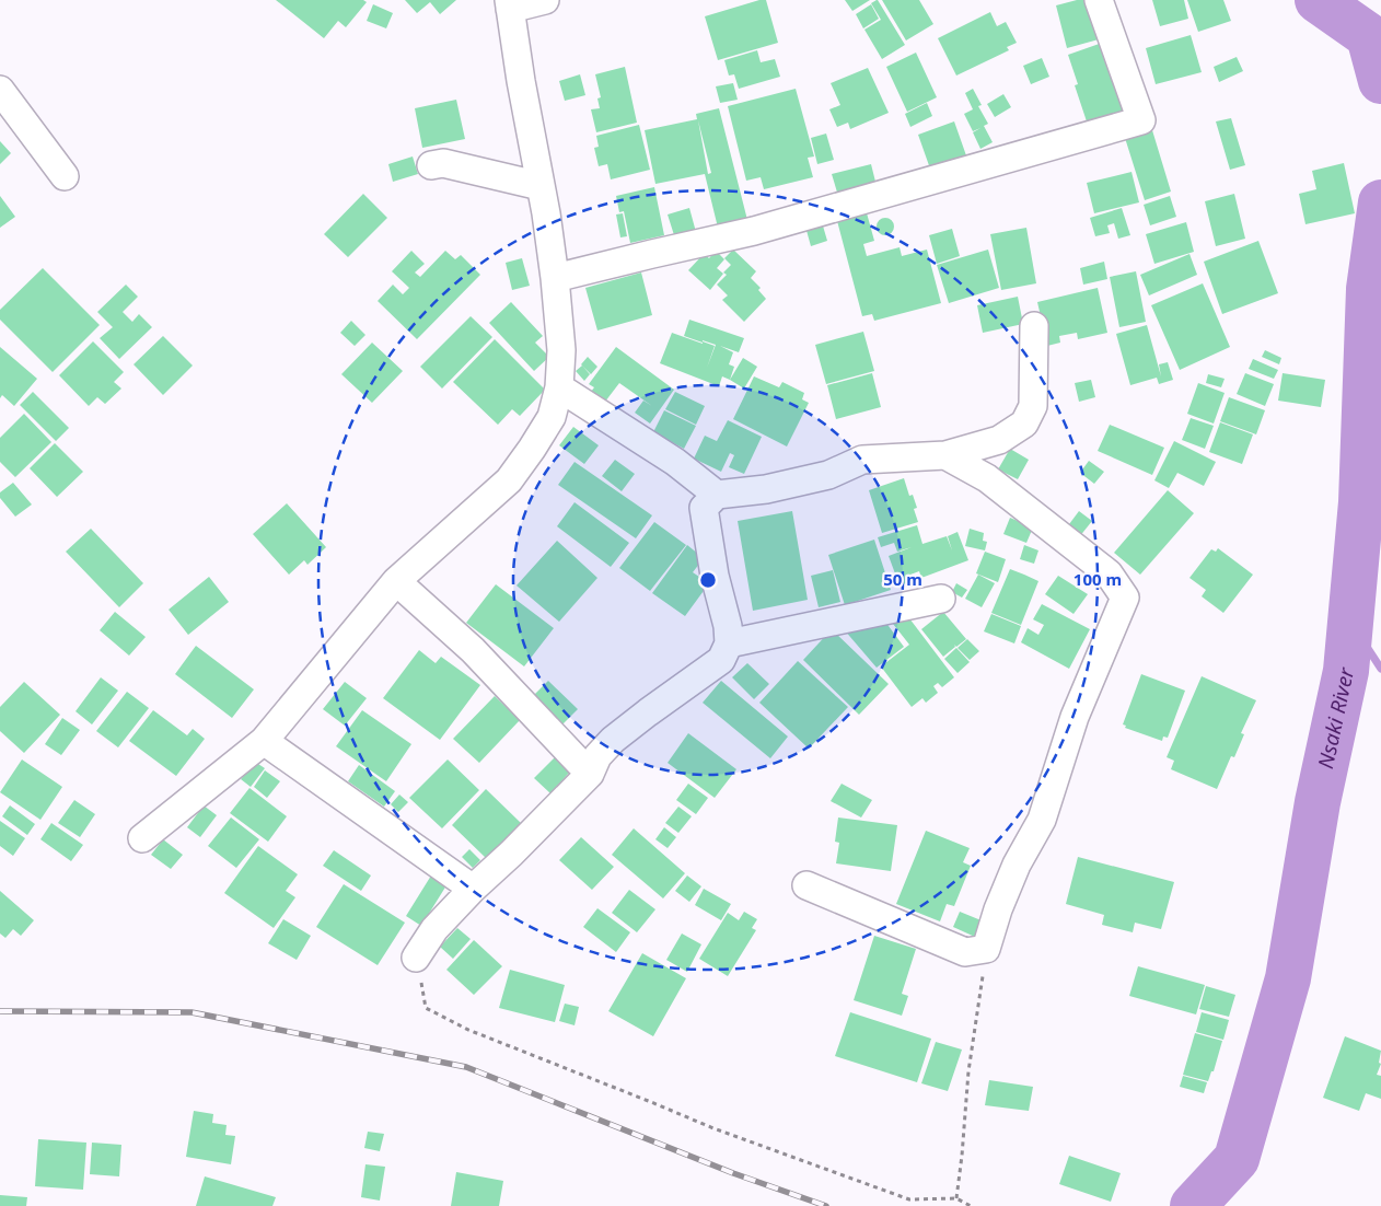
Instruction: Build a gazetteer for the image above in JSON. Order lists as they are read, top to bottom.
{
  "water": ["Nsaki River"],
  "rings": ["50 m", "100 m"]
}
